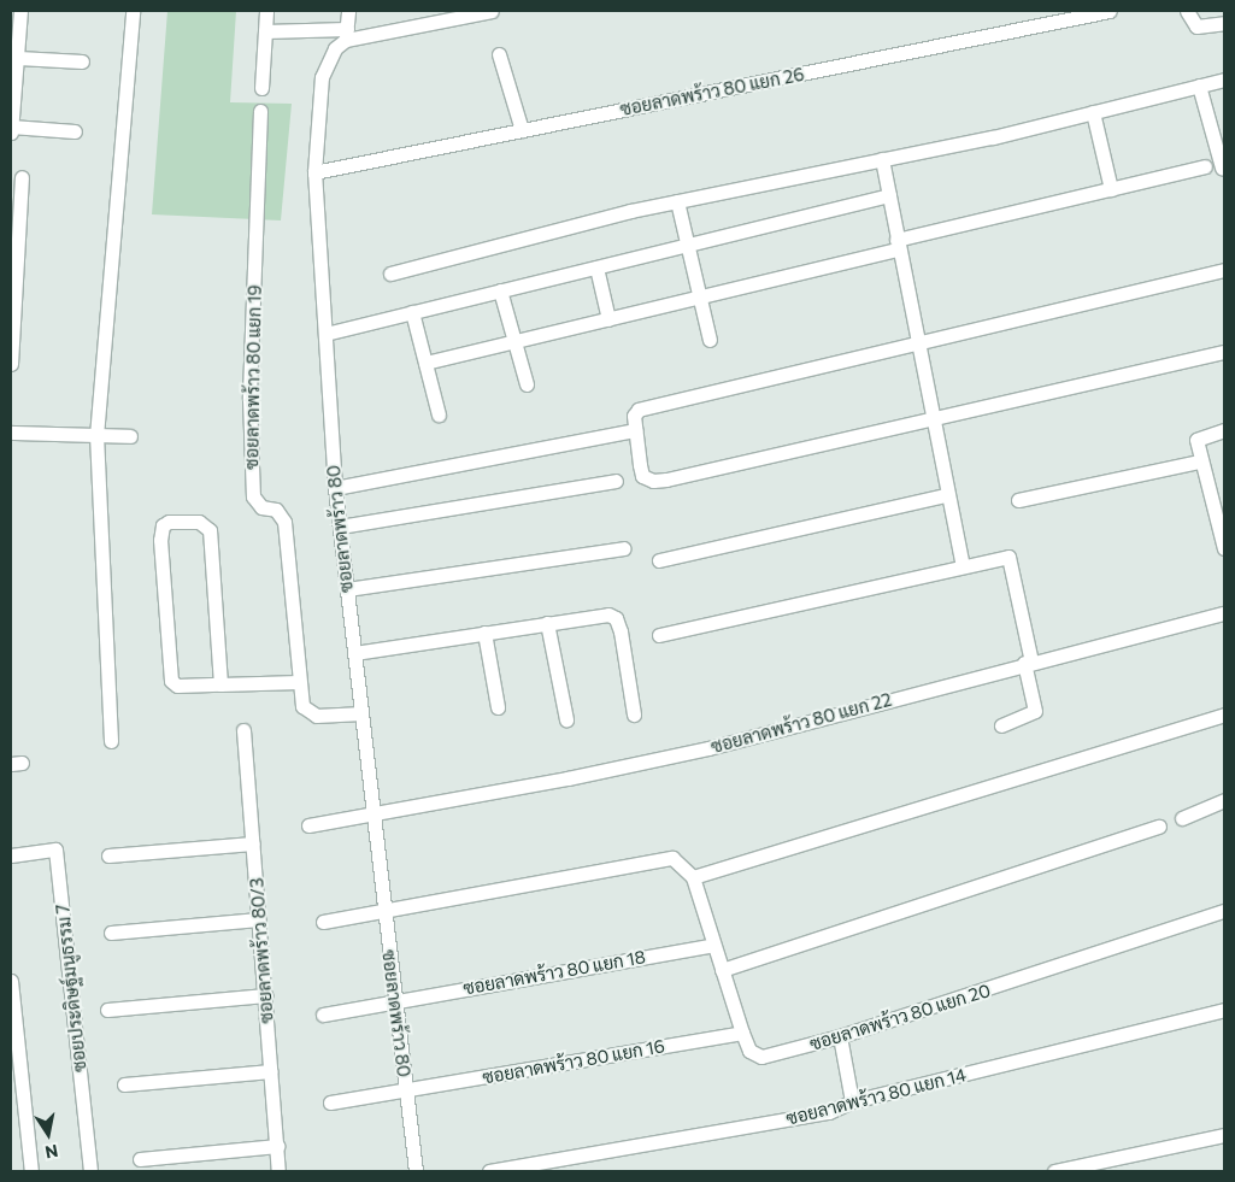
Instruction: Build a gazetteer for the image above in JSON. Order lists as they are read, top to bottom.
{
  "streets": {
    "street": [
      "ซอยลาดพร้าว 80 แยก 26",
      "ซอยลาดพร้าว 80 แยก 19",
      "ซอยลาดพร้าว 80",
      "ซอยลาดพร้าว 80 แยก 22",
      "ซอยลาดพร้าว 80/3",
      "ซอยลาดพร้าว 80 แยก 18",
      "ซอยประดิษฐ์มนูธรรม 7",
      "ซอยลาดพร้าว 80 แยก 20",
      "ซอยลาดพร้าว 80 แยก 16",
      "ซอยลาดพร้าว 80 แยก 14"
    ]
  },
  "crossings": [
    ["ซอยลาดพร้าว 80 แยก 26", "ซอยลาดพร้าว 80"],
    ["ซอยลาดพร้าว 80 แยก 19", "ซอยลาดพร้าว 80"],
    ["ซอยลาดพร้าว 80", "ซอยลาดพร้าว 80 แยก 22"],
    ["ซอยลาดพร้าว 80", "ซอยลาดพร้าว 80 แยก 18"],
    ["ซอยลาดพร้าว 80", "ซอยลาดพร้าว 80 แยก 16"],
    ["ซอยลาดพร้าว 80 แยก 18", "ซอยลาดพร้าว 80 แยก 20"],
    ["ซอยลาดพร้าว 80 แยก 20", "ซอยลาดพร้าว 80 แยก 16"]
  ],
  "north": "bottom"
}
